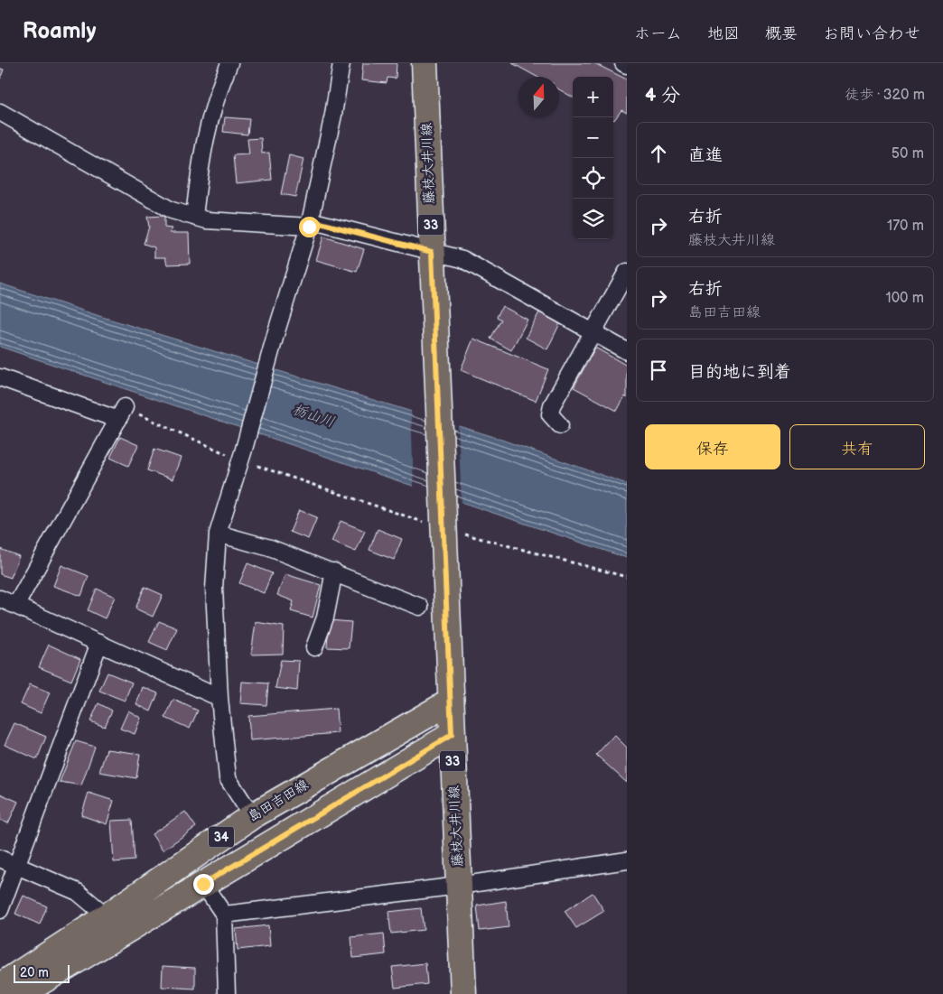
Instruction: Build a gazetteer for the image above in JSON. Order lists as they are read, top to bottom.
{
  "streets": {
    "main road": [
      "藤枝大井川線",
      "33",
      "島田吉田線",
      "34"
    ]
  },
  "crossings": [
    ["藤枝大井川線", "島田吉田線"],
    ["藤枝大井川線", "34"]
  ],
  "water": ["栃山川"],
  "scale_bar": "20 m",
  "north": "top",
  "page": {
    "header": "Roamly",
    "nav": [
      "ホーム",
      "地図",
      "概要",
      "お問い合わせ"
    ],
    "heading": ["4 分", "徒歩 · 320 m"],
    "map_buttons": ["+", "−"],
    "list": [
      ["直進", "50 m"],
      ["右折", "藤枝大井川線", "170 m"],
      ["右折", "島田吉田線", "100 m"],
      "目的地に到着"
    ],
    "buttons": ["保存", "共有"],
    "scale": "20 m"
  }
}
